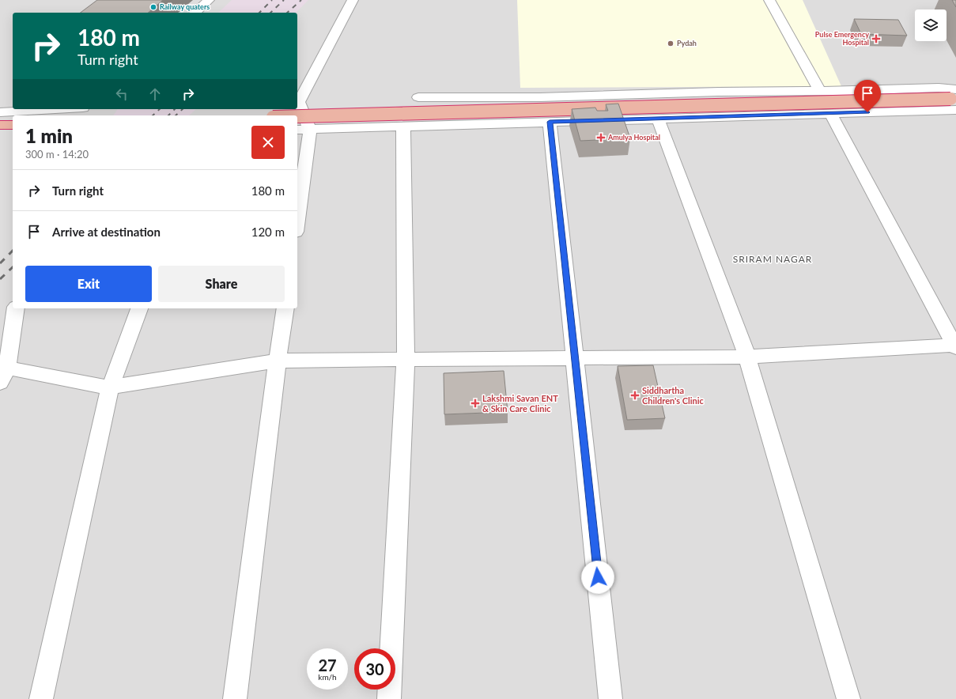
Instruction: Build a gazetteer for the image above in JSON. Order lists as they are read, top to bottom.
{
  "districts": ["SRIRAM NAGAR"],
  "places": {
    "other": ["Railway quaters", "Pydah"],
    "health": [
      "Pulse Emergency Hospital",
      "Amulya Hospital",
      "Siddhartha Children's Clinic",
      "Lakshmi Savan ENT & Skin Care Clinic"
    ]
  },
  "page": {
    "turn": ["180 m", "Turn right"],
    "heading": ["1 min", "300 m · 14:20"],
    "list": [
      {
        "name": "Turn right",
        "value": "180 m"
      },
      {
        "name": "Arrive at destination",
        "value": "120 m"
      }
    ],
    "buttons": ["Exit", "Share"],
    "speed": "27 km/h",
    "limit": "30"
  }
}
